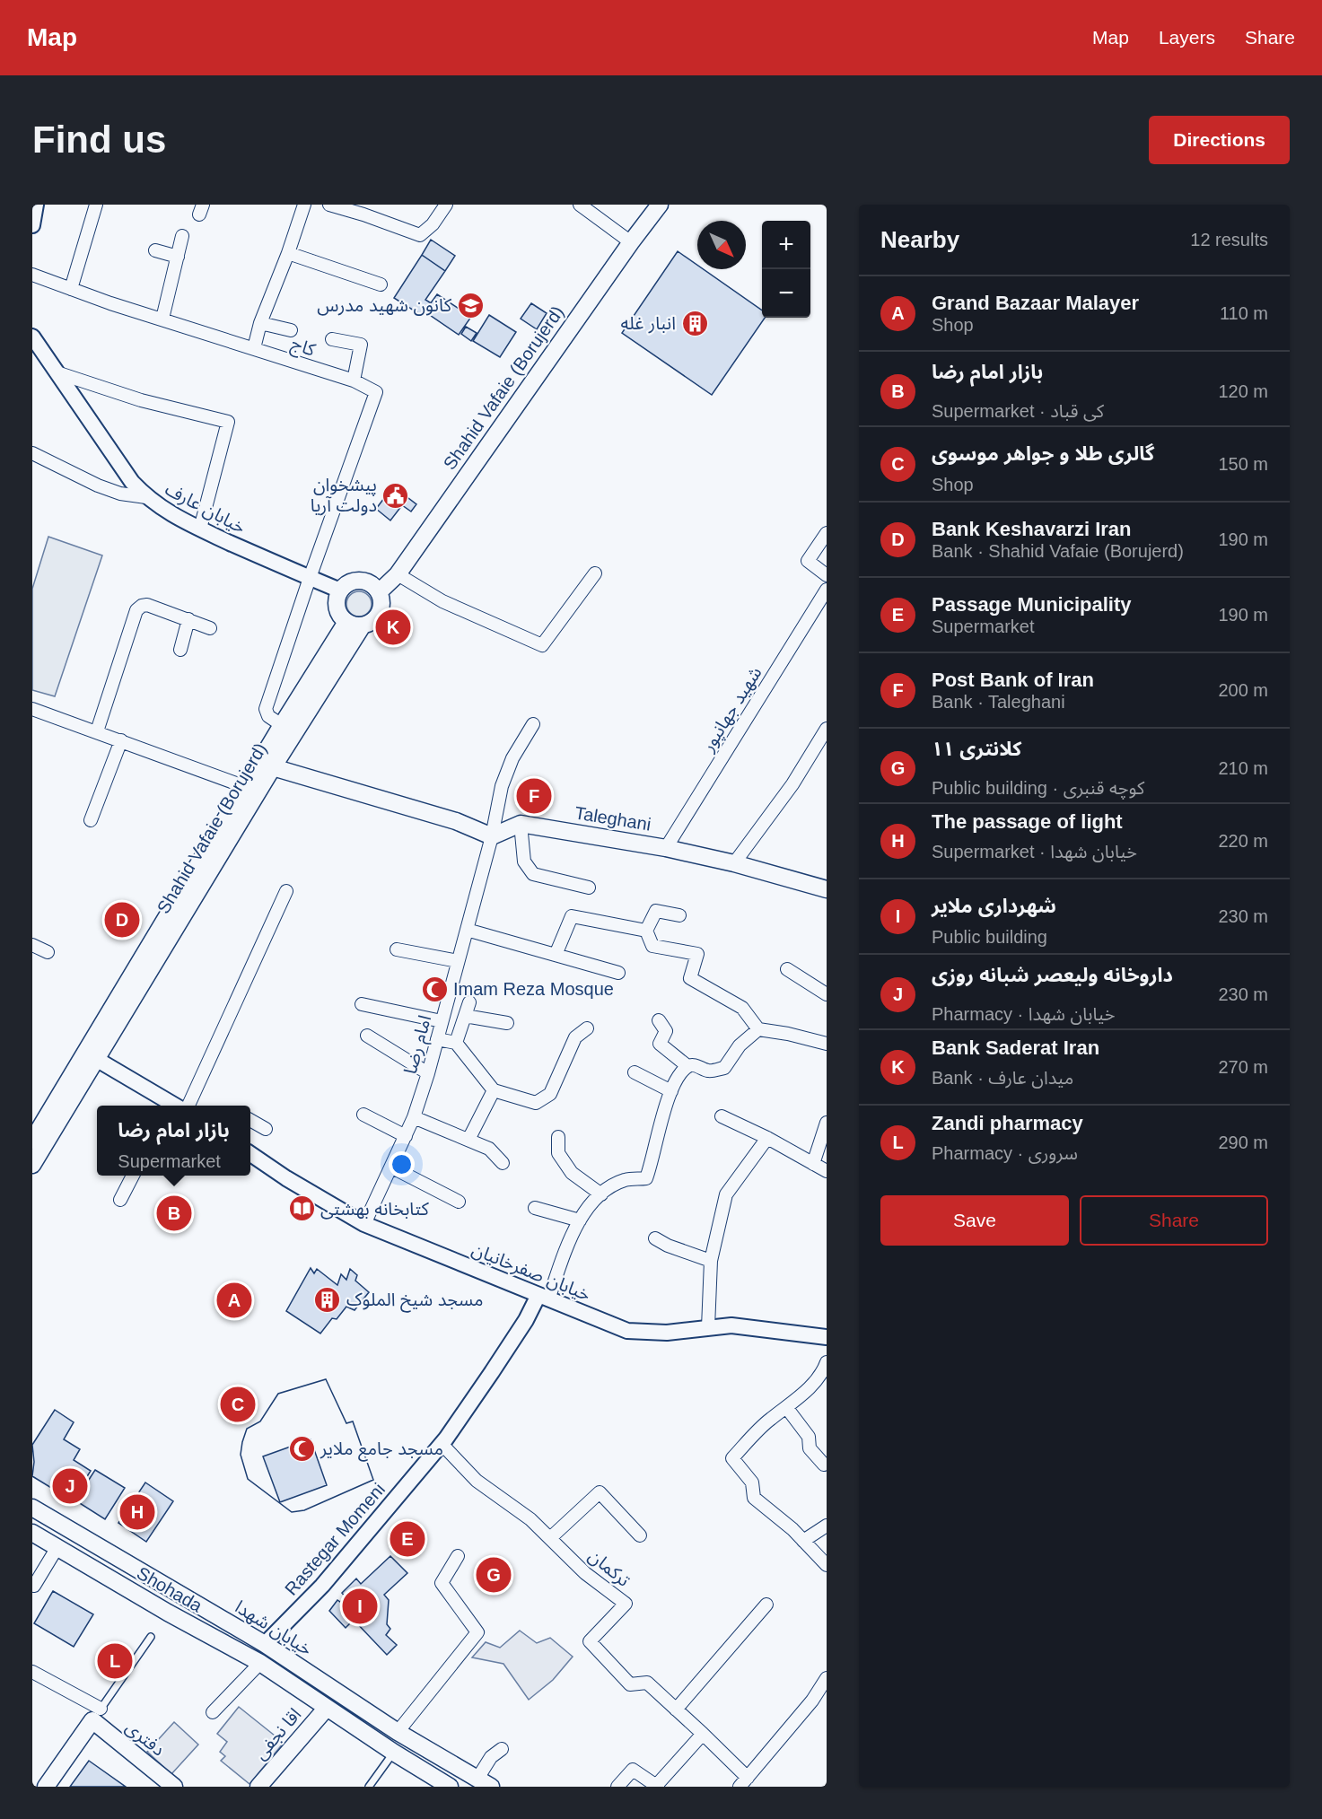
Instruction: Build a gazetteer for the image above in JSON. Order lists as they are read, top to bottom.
{
  "streets": {
    "main road": [
      "Shahid Vafaie (Borujerd)",
      "Taleghani",
      "Shohada",
      "خیابان شهدا",
      "اقا نجفی",
      "دفتری"
    ],
    "street": [
      "کاج",
      "خیابان عارف",
      "شهید جهانپور",
      "امام رضا",
      "خیابان صفرخانیان",
      "Rastegar Momeni",
      "ترکمان"
    ]
  },
  "crossings": [
    ["کاج", "خیابان عارف"],
    ["Shahid Vafaie (Borujerd)", "خیابان عارف"],
    ["شهید جهانپور", "Taleghani"],
    ["امام رضا", "خیابان صفرخانیان"],
    ["خیابان صفرخانیان", "Rastegar Momeni"],
    ["Rastegar Momeni", "ترکمان"],
    ["Rastegar Momeni", "خیابان شهدا"],
    ["Shohada", "اقا نجفی"]
  ],
  "places": {
    "school or university": ["کانون شهید مدرس"],
    "building": ["انبار غله", "مسجد شیخ الملوک"],
    "public building": ["پیشخوان دولت آریا"],
    "mosque": ["Imam Reza Mosque", "مسجد جامع ملایر"],
    "library": ["کتابخانه بهشتی"]
  },
  "north": "bottom right",
  "page": {
    "header": "Map",
    "nav": ["Map", "Layers", "Share"],
    "buttons": [
      "Directions",
      ["Save", "Share"]
    ],
    "title": "Find us",
    "heading": ["Nearby", "12 results"],
    "map_buttons": ["+", "−"],
    "list": [
      {
        "mark": "A",
        "name": "Grand Bazaar Malayer",
        "note": "Shop",
        "value": "110 m"
      },
      {
        "mark": "B",
        "name": "بازار امام رضا",
        "note": "Supermarket · کی قباد",
        "value": "120 m"
      },
      {
        "mark": "C",
        "name": "گالری طلا و جواهر موسوی",
        "note": "Shop",
        "value": "150 m"
      },
      {
        "mark": "D",
        "name": "Bank Keshavarzi Iran",
        "note": "Bank · Shahid Vafaie (Borujerd)",
        "value": "190 m"
      },
      {
        "mark": "E",
        "name": "Passage Municipality",
        "note": "Supermarket",
        "value": "190 m"
      },
      {
        "mark": "F",
        "name": "Post Bank of Iran",
        "note": "Bank · Taleghani",
        "value": "200 m"
      },
      {
        "mark": "G",
        "name": "کلانتری ۱۱",
        "note": "Public building · کوچه قنبری",
        "value": "210 m"
      },
      {
        "mark": "H",
        "name": "The passage of light",
        "note": "Supermarket · خیابان شهدا",
        "value": "220 m"
      },
      {
        "mark": "I",
        "name": "شهرداری ملایر",
        "note": "Public building",
        "value": "230 m"
      },
      {
        "mark": "J",
        "name": "داروخانه ولیعصر شبانه روزی",
        "note": "Pharmacy · خیابان شهدا",
        "value": "230 m"
      },
      {
        "mark": "K",
        "name": "Bank Saderat Iran",
        "note": "Bank · میدان عارف",
        "value": "270 m"
      },
      {
        "mark": "L",
        "name": "Zandi pharmacy",
        "note": "Pharmacy · سروری",
        "value": "290 m"
      }
    ],
    "pins": [
      "K",
      "F",
      "D",
      "B",
      "A",
      "C",
      "J",
      "H",
      "E",
      "G",
      "I",
      "L"
    ],
    "popup": ["بازار امام رضا", "Supermarket"]
  }
}
